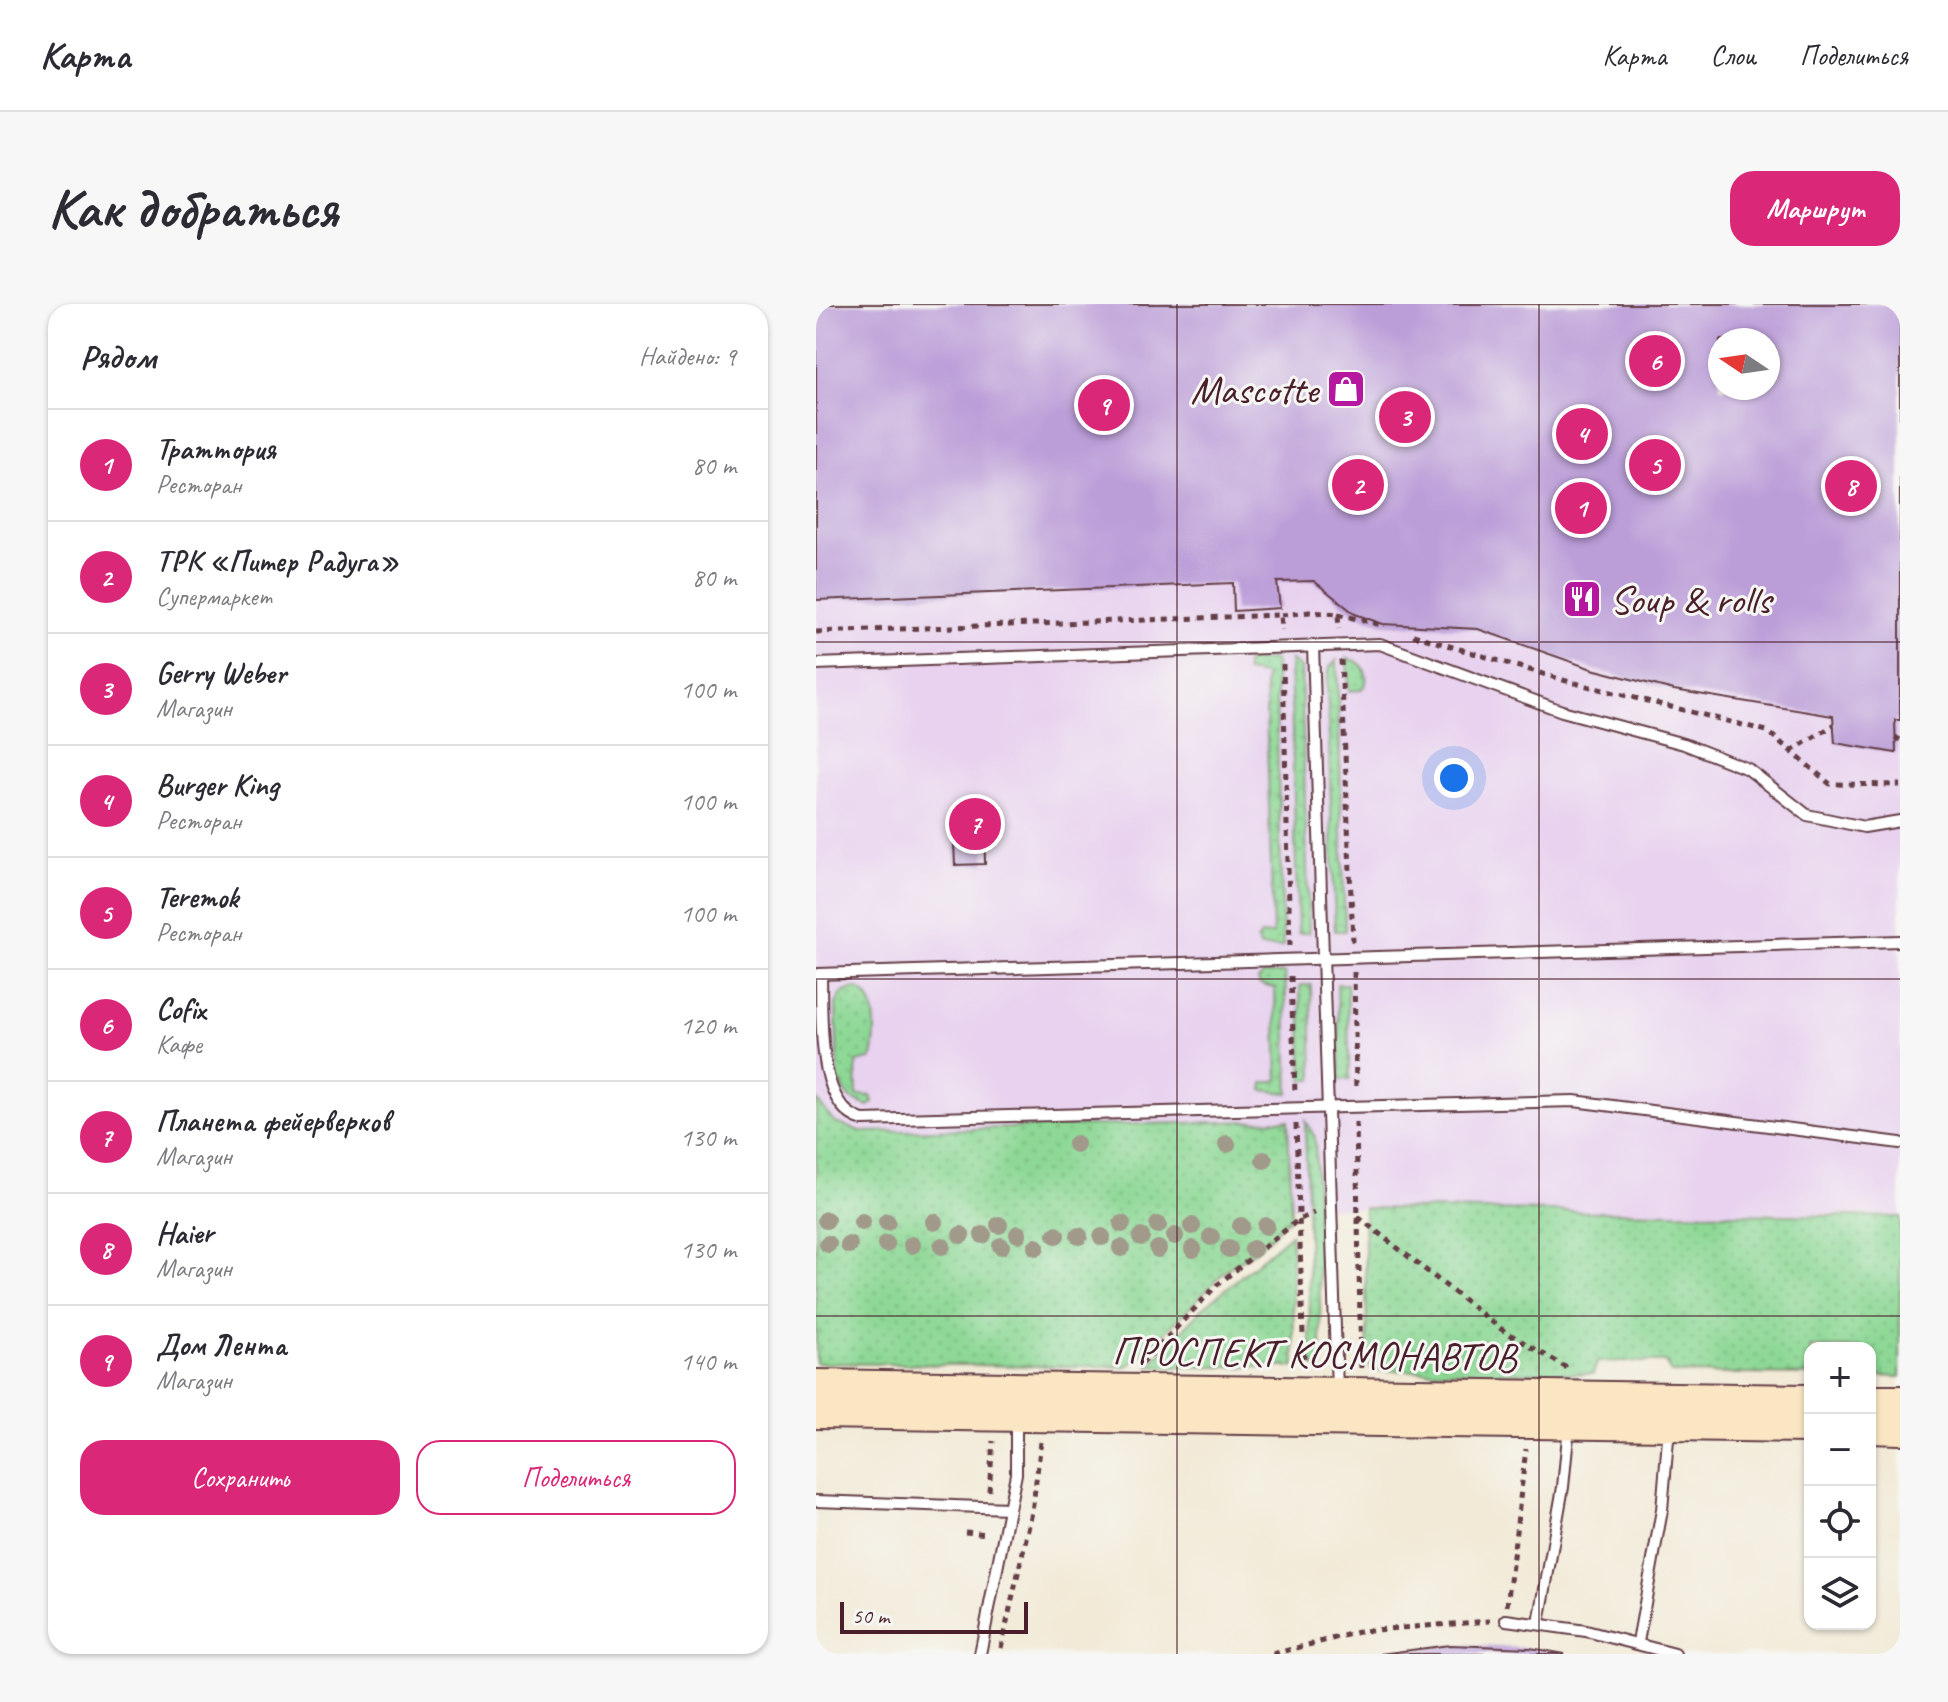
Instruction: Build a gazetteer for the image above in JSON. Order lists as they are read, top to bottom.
{
  "streets": {
    "street": ["ПРОСПЕКТ КОСМОНАВТОВ"]
  },
  "places": {
    "shop": ["Mascotte"],
    "restaurant": ["Soup & rolls"]
  },
  "scale_bar": "50 m",
  "north": "left",
  "page": {
    "header": "Карта",
    "nav": ["Карта", "Слои", "Поделиться"],
    "buttons": [
      "Маршрут",
      ["Сохранить", "Поделиться"]
    ],
    "title": "Как добраться",
    "heading": ["Рядом", "Найдено: 9"],
    "pins": [
      "6",
      "9",
      "3",
      "4",
      "5",
      "2",
      "8",
      "1",
      "7"
    ],
    "list": [
      {
        "mark": "1",
        "name": "Траттория",
        "note": "Ресторан",
        "value": "80 m"
      },
      {
        "mark": "2",
        "name": "ТРК «Питер Радуга»",
        "note": "Супермаркет",
        "value": "80 m"
      },
      {
        "mark": "3",
        "name": "Gerry Weber",
        "note": "Магазин",
        "value": "100 m"
      },
      {
        "mark": "4",
        "name": "Burger King",
        "note": "Ресторан",
        "value": "100 m"
      },
      {
        "mark": "5",
        "name": "Teremok",
        "note": "Ресторан",
        "value": "100 m"
      },
      {
        "mark": "6",
        "name": "Cofix",
        "note": "Кафе",
        "value": "120 m"
      },
      {
        "mark": "7",
        "name": "Планета фейерверков",
        "note": "Магазин",
        "value": "130 m"
      },
      {
        "mark": "8",
        "name": "Haier",
        "note": "Магазин",
        "value": "130 m"
      },
      {
        "mark": "9",
        "name": "Дом Лента",
        "note": "Магазин",
        "value": "140 m"
      }
    ],
    "map_buttons": ["+", "−"],
    "scale": "50 m"
  }
}
